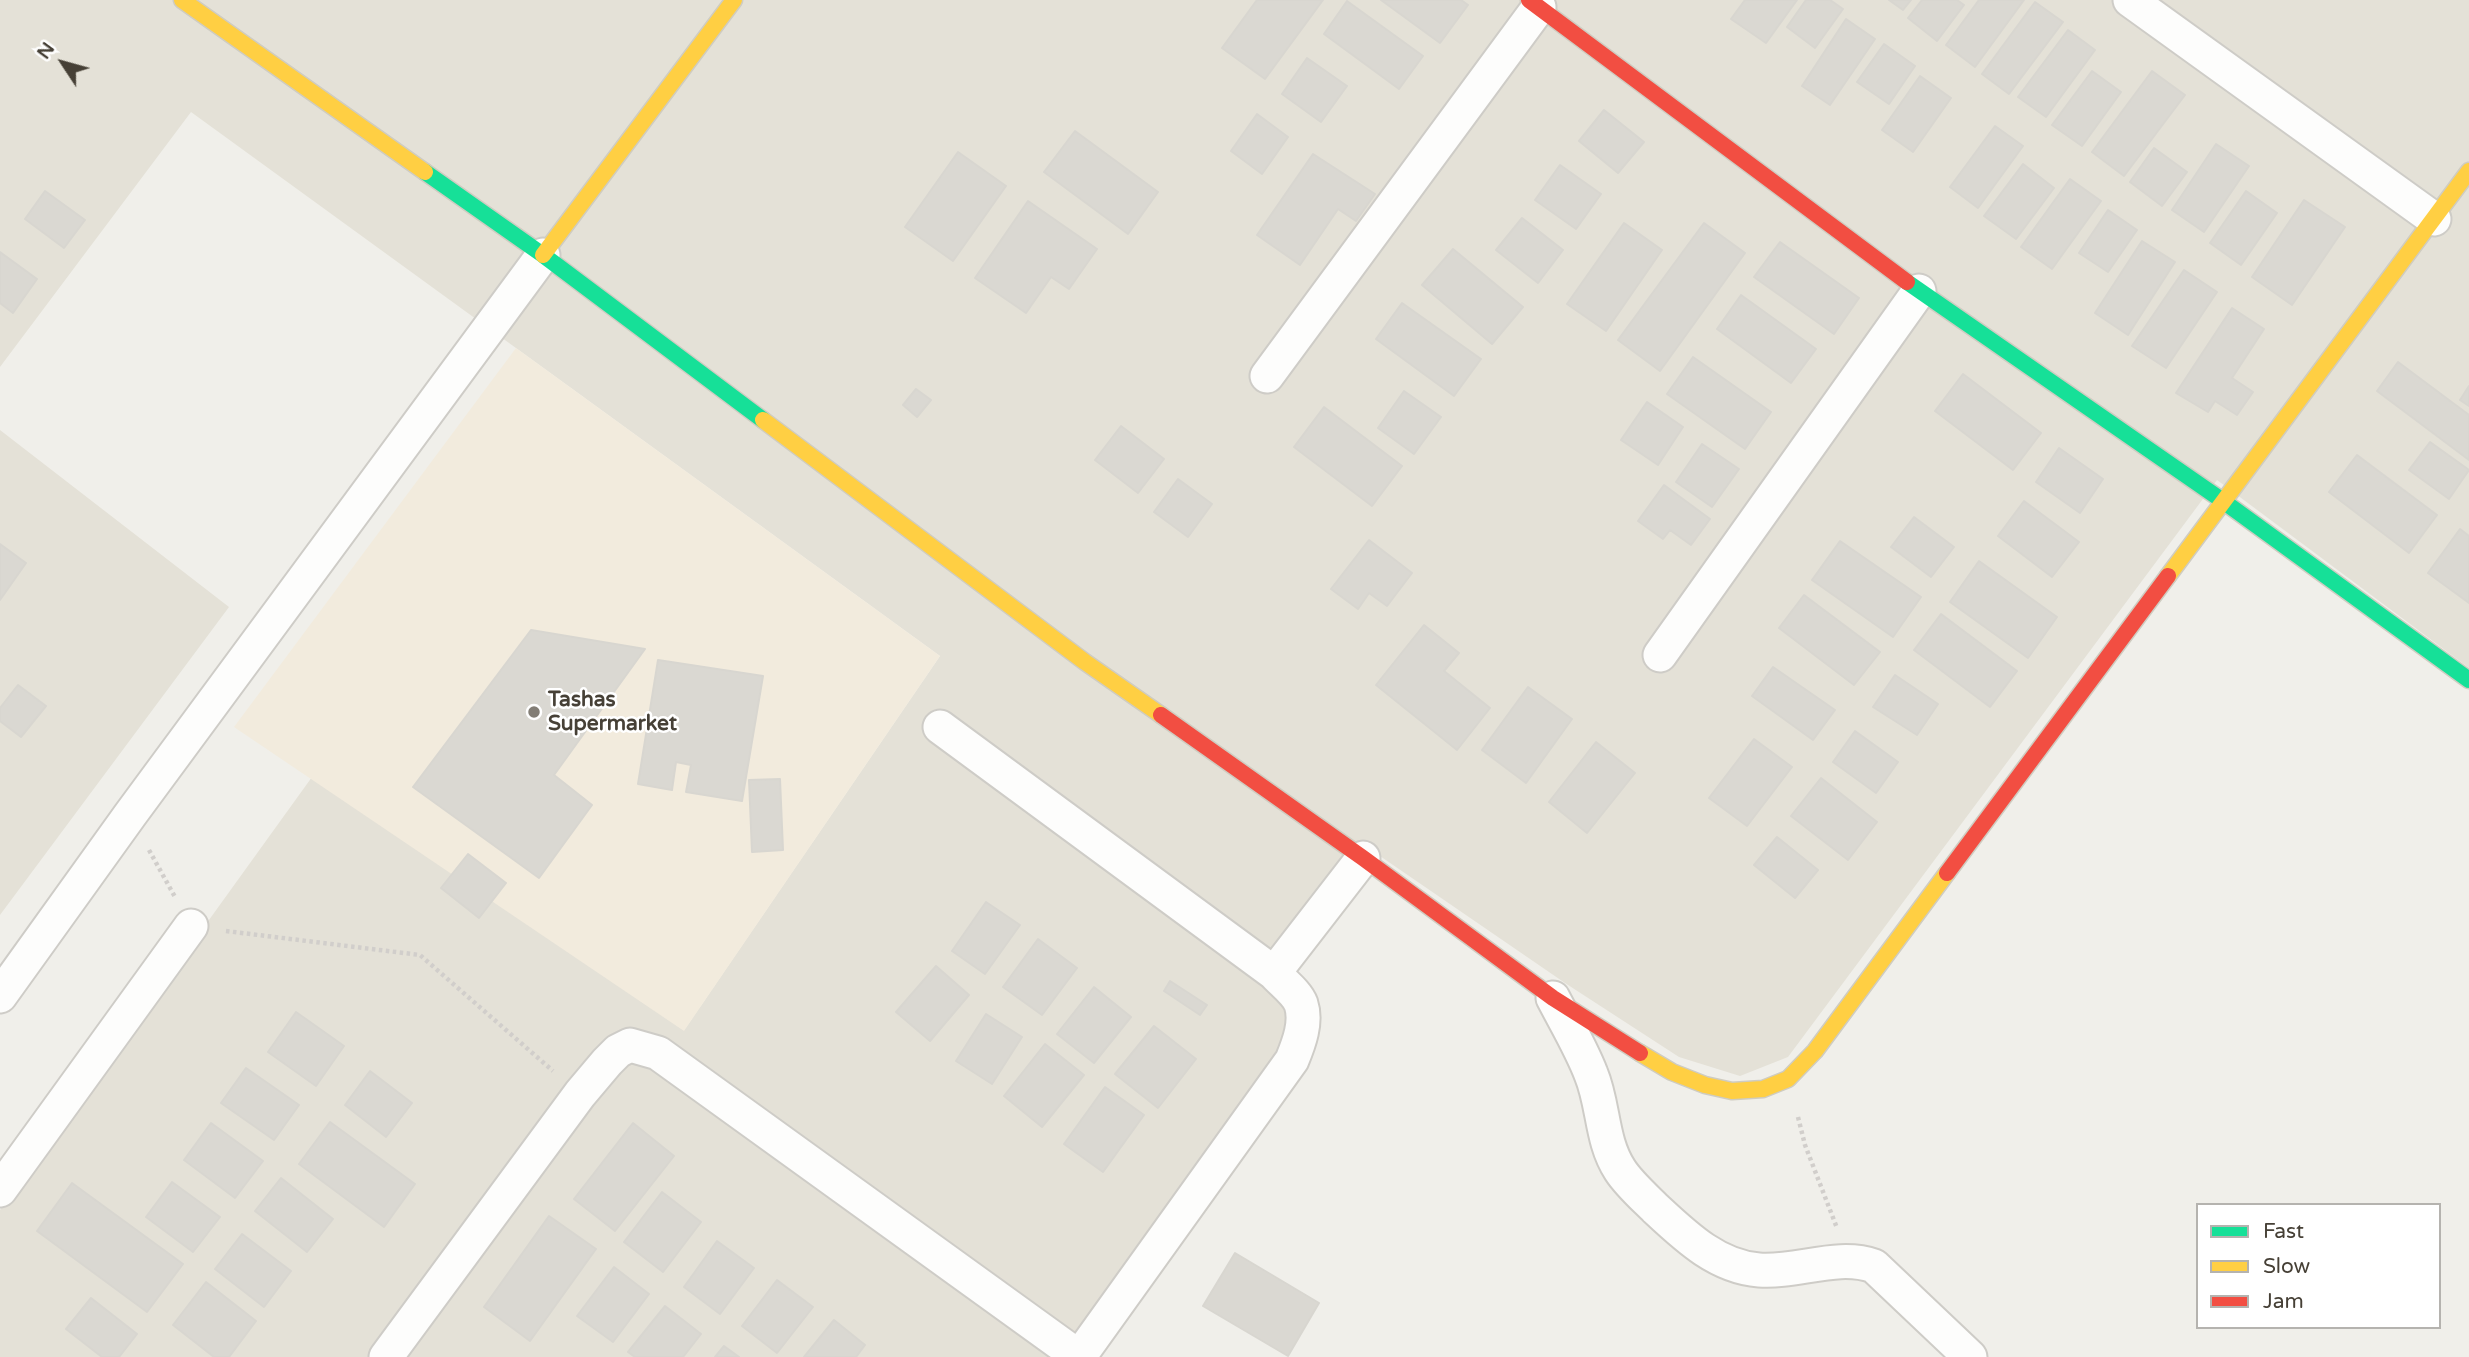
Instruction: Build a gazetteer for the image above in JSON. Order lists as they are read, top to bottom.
{
  "places": ["Tashas Supermarket"],
  "legend": ["Fast", "Slow", "Jam"],
  "north": "top left"
}
